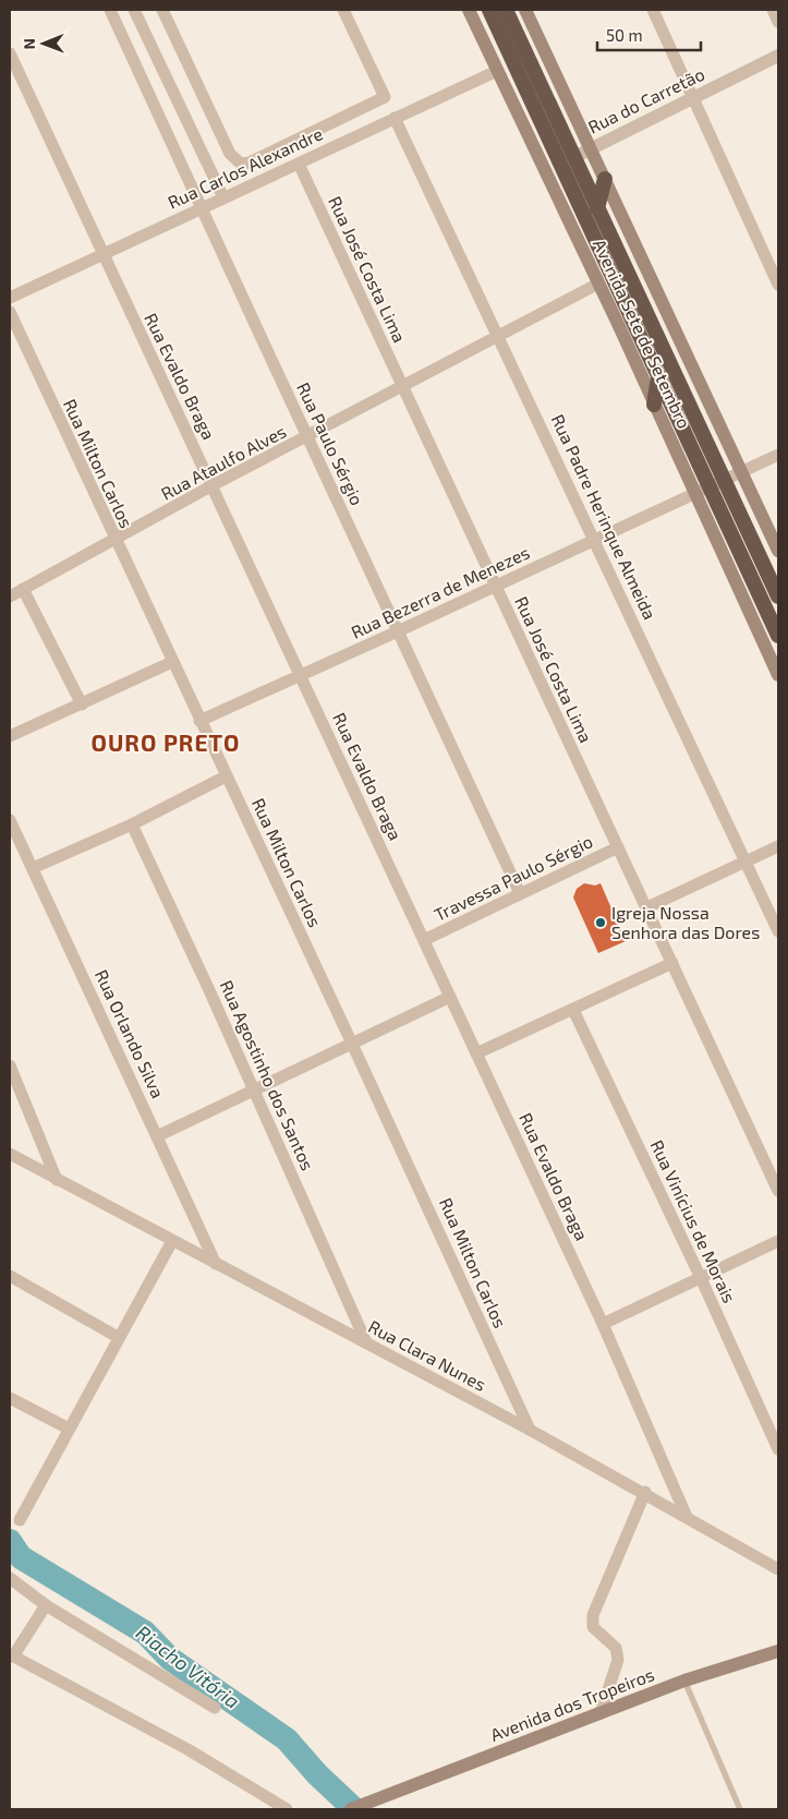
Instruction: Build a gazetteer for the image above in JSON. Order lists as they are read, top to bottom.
{
  "streets": {
    "highway": ["Avenida Sete de Setembro"],
    "main road": ["Avenida dos Tropeiros"],
    "street": [
      "Rua do Carretão",
      "Rua Carlos Alexandre",
      "Rua José Costa Lima",
      "Rua Evaldo Braga",
      "Rua Paulo Sérgio",
      "Rua Ataulfo Alves",
      "Rua Milton Carlos",
      "Rua Padre Herinque Almeida",
      "Rua Bezerra de Menezes",
      "Travessa Paulo Sérgio",
      "Rua Orlando Silva",
      "Rua Agostinho dos Santos",
      "Rua Vinícius de Morais",
      "Rua Clara Nunes"
    ]
  },
  "crossings": [
    ["Rua do Carretão", "Avenida Sete de Setembro"],
    ["Rua Carlos Alexandre", "Rua José Costa Lima"],
    ["Rua Carlos Alexandre", "Avenida Sete de Setembro"],
    ["Rua Carlos Alexandre", "Rua Evaldo Braga"],
    ["Rua Carlos Alexandre", "Rua Paulo Sérgio"],
    ["Rua Carlos Alexandre", "Rua Padre Herinque Almeida"],
    ["Rua José Costa Lima", "Rua Ataulfo Alves"],
    ["Rua José Costa Lima", "Rua Bezerra de Menezes"],
    ["Rua José Costa Lima", "Travessa Paulo Sérgio"],
    ["Avenida Sete de Setembro", "Rua Ataulfo Alves"],
    ["Avenida Sete de Setembro", "Rua Bezerra de Menezes"],
    ["Rua Evaldo Braga", "Rua Ataulfo Alves"],
    ["Rua Evaldo Braga", "Rua Bezerra de Menezes"],
    ["Rua Evaldo Braga", "Travessa Paulo Sérgio"],
    ["Rua Evaldo Braga", "Rua Clara Nunes"],
    ["Rua Paulo Sérgio", "Rua Ataulfo Alves"],
    ["Rua Paulo Sérgio", "Rua Bezerra de Menezes"],
    ["Rua Paulo Sérgio", "Travessa Paulo Sérgio"],
    ["Rua Ataulfo Alves", "Rua Milton Carlos"],
    ["Rua Ataulfo Alves", "Rua Padre Herinque Almeida"],
    ["Rua Milton Carlos", "Rua Bezerra de Menezes"],
    ["Rua Milton Carlos", "Rua Clara Nunes"],
    ["Rua Padre Herinque Almeida", "Rua Bezerra de Menezes"],
    ["Rua Orlando Silva", "Rua Clara Nunes"],
    ["Rua Agostinho dos Santos", "Rua Clara Nunes"]
  ],
  "districts": ["OURO PRETO"],
  "water": ["Riacho Vitória"],
  "places": ["Igreja Nossa Senhora das Dores"],
  "scale_bar": "50 m",
  "north": "left"
}
